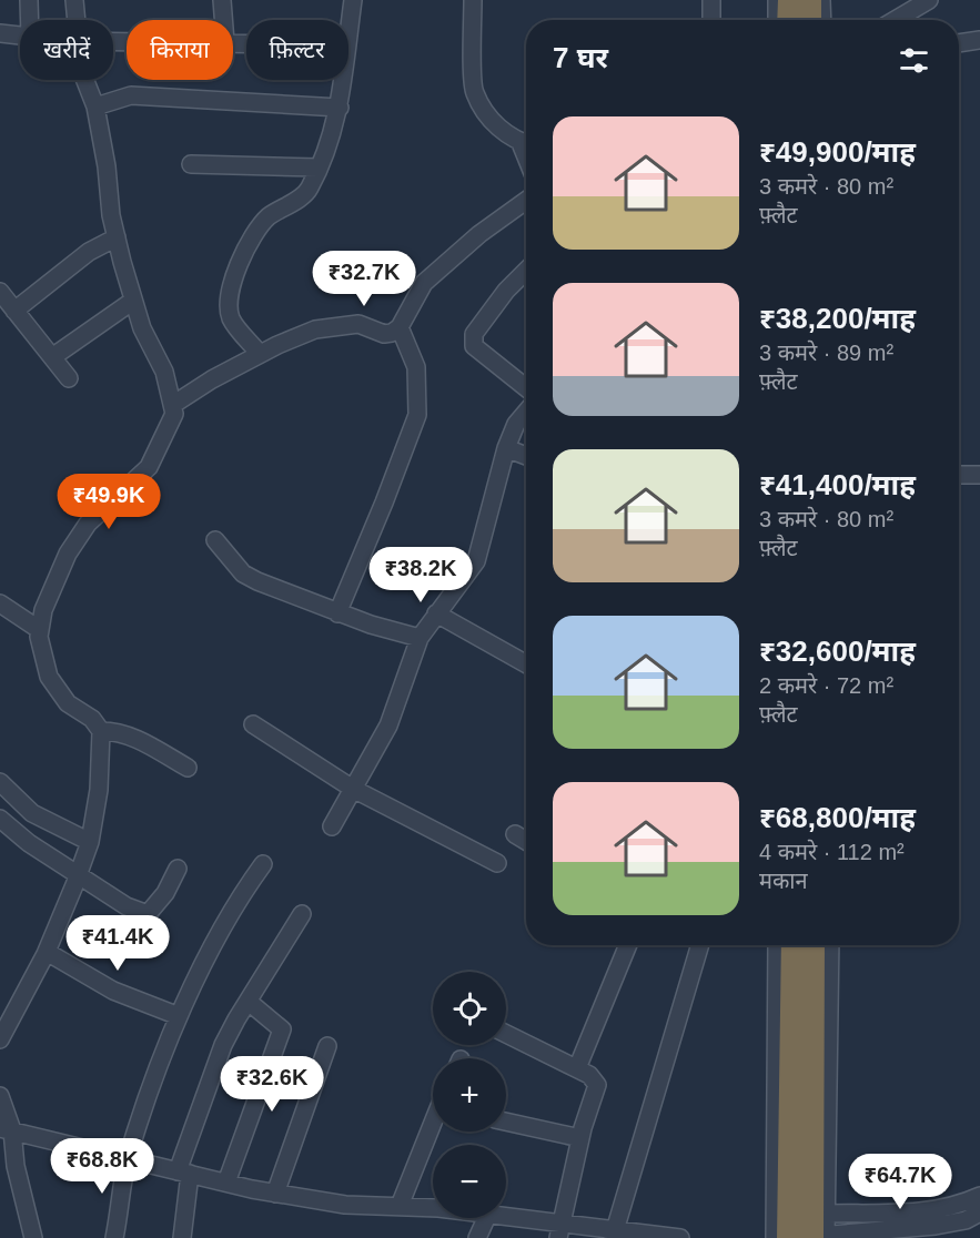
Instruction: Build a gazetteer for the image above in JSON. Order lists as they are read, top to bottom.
{
  "page": {
    "chip": ["खरीदें", "किराया", "फ़िल्टर"],
    "heading": "7 घर",
    "list": [
      {
        "name": "₹49,900/माह",
        "note": "3 कमरे · 80 m² · फ़्लैट"
      },
      {
        "name": "₹38,200/माह",
        "note": "3 कमरे · 89 m² · फ़्लैट"
      },
      {
        "name": "₹41,400/माह",
        "note": "3 कमरे · 80 m² · फ़्लैट"
      },
      {
        "name": "₹32,600/माह",
        "note": "2 कमरे · 72 m² · फ़्लैट"
      },
      {
        "name": "₹68,800/माह",
        "note": "4 कमरे · 112 m² · मकान"
      }
    ],
    "price": [
      "₹32.7K",
      "₹49.9K",
      "₹38.2K",
      "₹41.4K",
      "₹32.6K",
      "₹68.8K",
      "₹64.7K"
    ],
    "map_buttons": ["+", "−"]
  }
}
